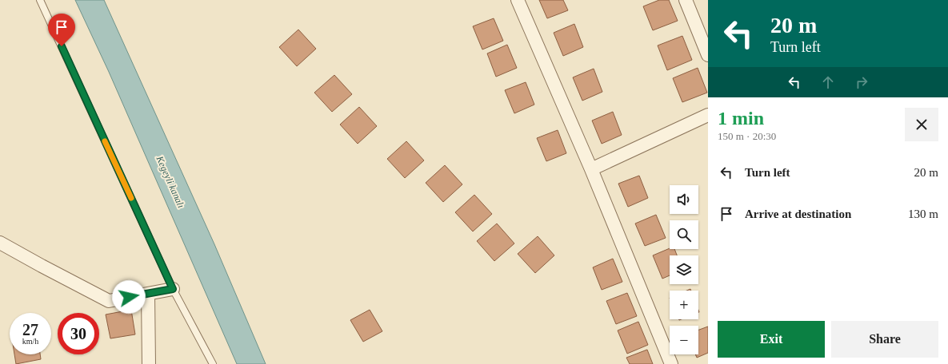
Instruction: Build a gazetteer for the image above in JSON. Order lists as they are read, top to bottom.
{
  "water": ["Kegeyli kanalı"],
  "page": {
    "turn": ["20 m", "Turn left"],
    "heading": ["1 min", "150 m · 20:30"],
    "list": [
      {
        "name": "Turn left",
        "value": "20 m"
      },
      {
        "name": "Arrive at destination",
        "value": "130 m"
      }
    ],
    "map_buttons": ["+", "−"],
    "speed": "27 km/h",
    "limit": "30",
    "buttons": ["Exit", "Share"]
  }
}
